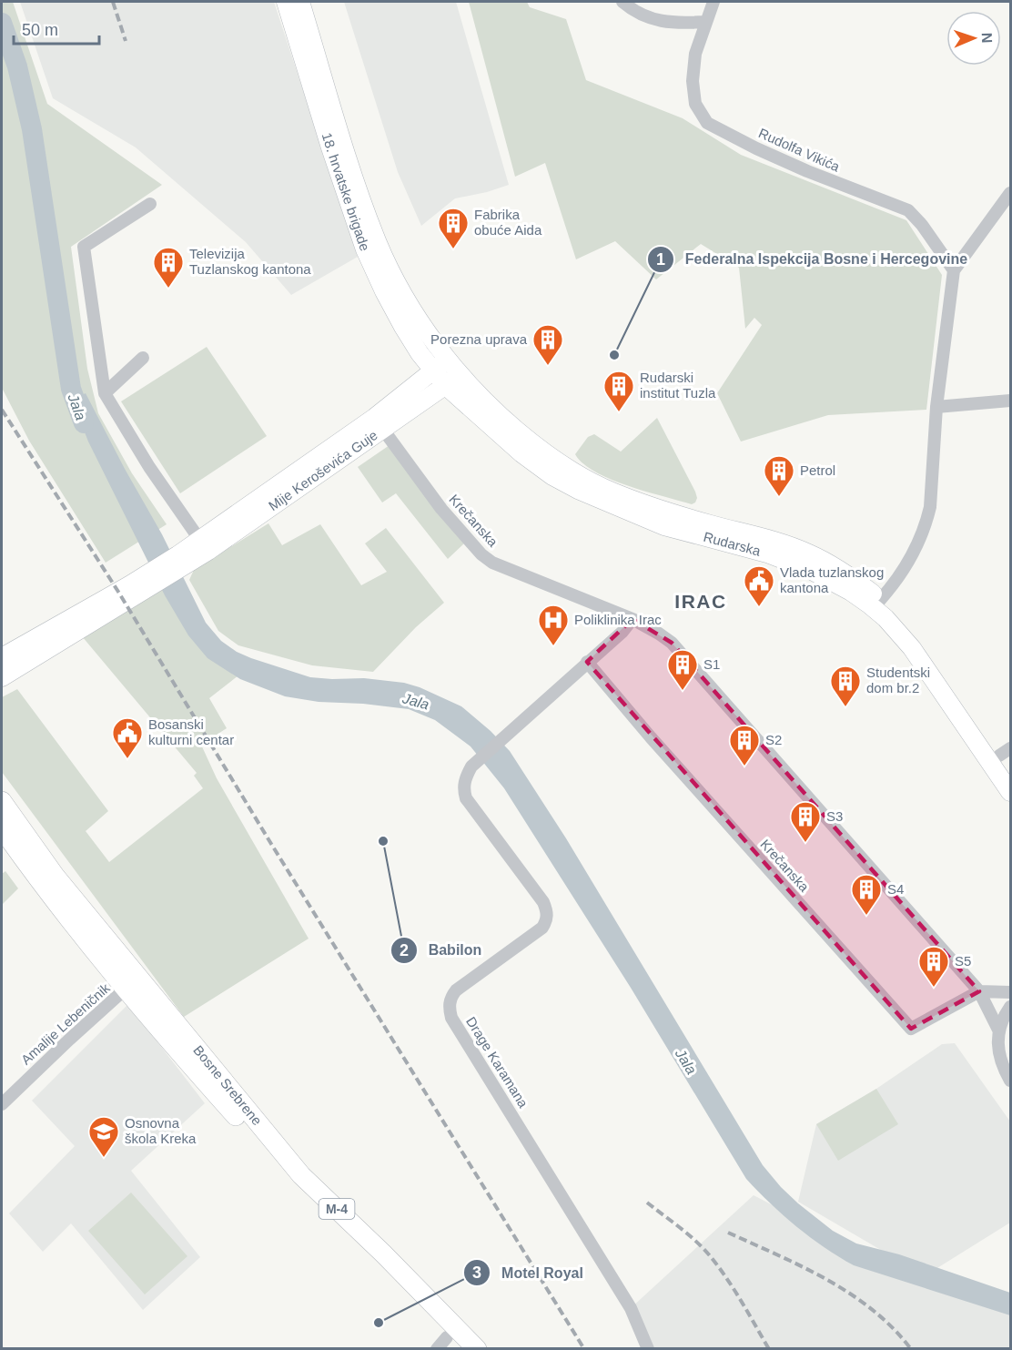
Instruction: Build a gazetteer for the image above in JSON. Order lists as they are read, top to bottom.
{
  "streets": {
    "main road": [
      "18. hrvatske brigade",
      "Mije Keroševića Guje",
      "Rudarska",
      "Bosne Srebrene",
      "M-4"
    ],
    "street": [
      "Rudolfa Vikića",
      "Krečanska",
      "Amalije Lebeničnik",
      "Drage Karamana"
    ]
  },
  "crossings": [
    ["18. hrvatske brigade", "Mije Keroševića Guje"],
    ["18. hrvatske brigade", "Rudarska"],
    ["Mije Keroševića Guje", "Krečanska"],
    ["Mije Keroševića Guje", "Rudarska"],
    ["Krečanska", "Drage Karamana"],
    ["Amalije Lebeničnik", "Bosne Srebrene"]
  ],
  "districts": ["IRAC"],
  "water": ["Jala"],
  "places": {
    "building": [
      "Fabrika obuće Aida",
      "Televizija Tuzlanskog kantona",
      "Porezna uprava",
      "Rudarski institut Tuzla",
      "Petrol",
      "S1",
      "Studentski dom br.2",
      "S2",
      "S3",
      "S4",
      "S5"
    ],
    "other": ["Federalna Ispekcija Bosne i Hercegovine", "Babilon", "Motel Royal"],
    "public building": ["Vlada tuzlanskog kantona", "Bosanski kulturni centar"],
    "hospital": ["Poliklinika Irac"],
    "school or university": ["Osnovna škola Kreka"]
  },
  "scale_bar": "50 m",
  "north": "right"
}
